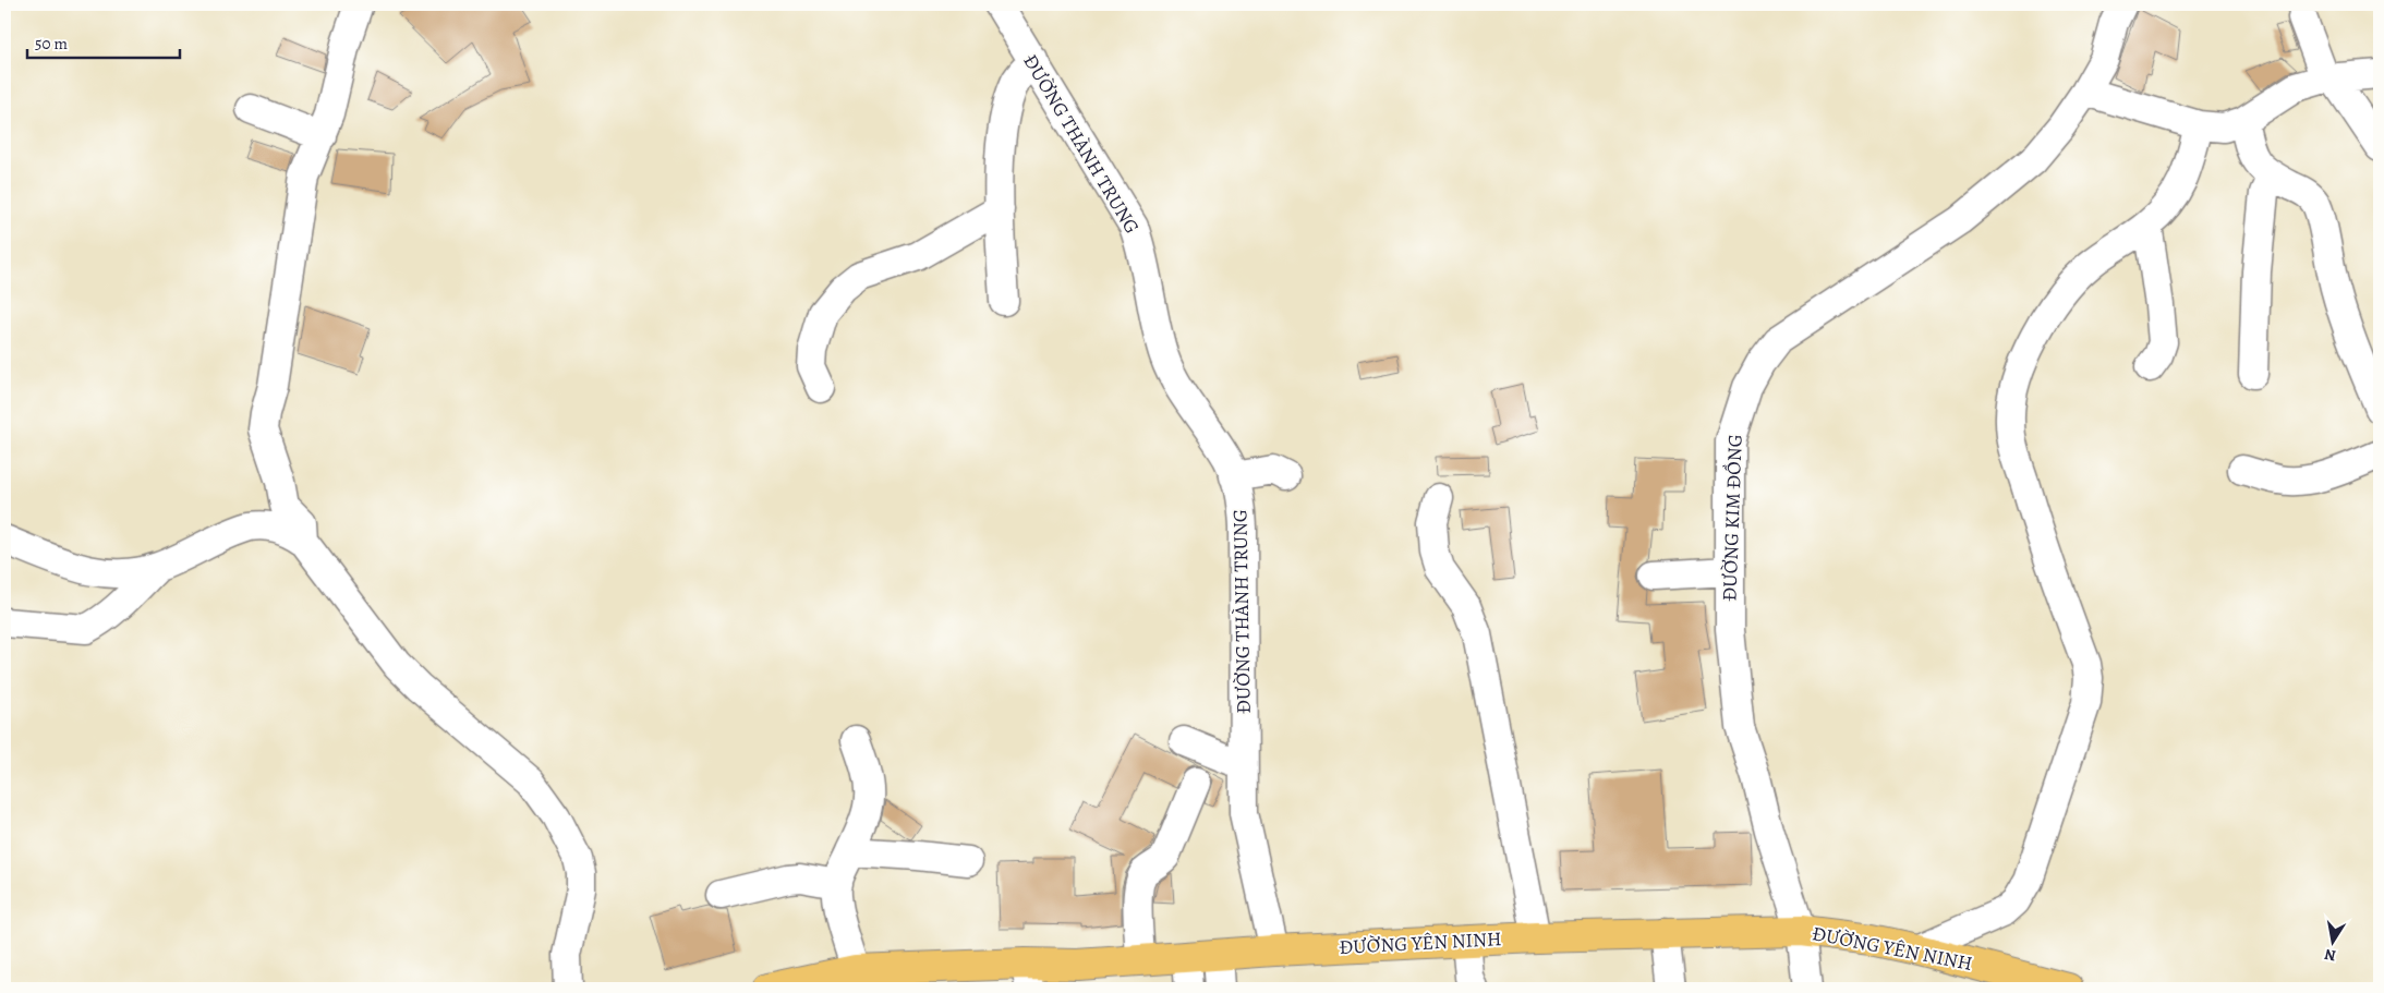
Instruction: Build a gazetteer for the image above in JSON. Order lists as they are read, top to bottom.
{
  "streets": {
    "main road": ["ĐƯỜNG YÊN NINH"],
    "street": ["ĐƯỜNG THÀNH TRUNG", "ĐƯỜNG KIM ĐỒNG"]
  },
  "crossings": [
    ["ĐƯỜNG THÀNH TRUNG", "ĐƯỜNG YÊN NINH"],
    ["ĐƯỜNG KIM ĐỒNG", "ĐƯỜNG YÊN NINH"]
  ],
  "scale_bar": "50 m",
  "north": "bottom"
}
